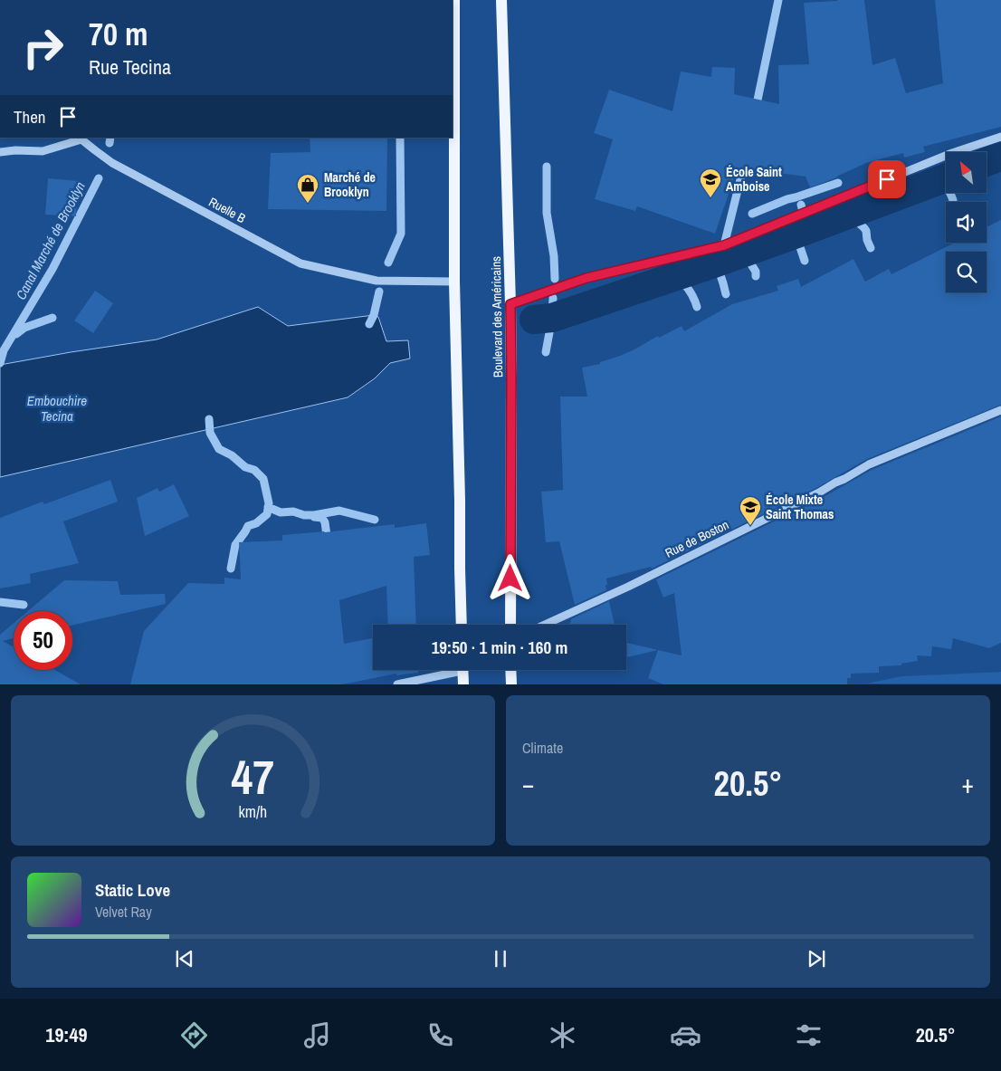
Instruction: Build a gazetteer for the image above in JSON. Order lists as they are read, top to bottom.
{
  "streets": {
    "main road": ["Boulevard des Américains"],
    "street": ["Ruelle B", "Rue de Boston"]
  },
  "water": ["Canal Marché de Brooklyn", "Embouchire Tecina"],
  "places": {
    "school or university": ["École Saint Amboise", "École Mixte Saint Thomas"],
    "shop": ["Marché de Brooklyn"]
  },
  "north": "top left",
  "page": {
    "turn": ["70 m", "Rue Tecina"],
    "then": "Then",
    "limit": "50",
    "trip": "19:50 · 1 min · 160 m",
    "tile": "Climate",
    "heat": ["−", "20.5°", "+"],
    "song": ["Static Love", "Velvet Ray"],
    "tabs": ["19:49", "20.5°"],
    "gauge": ["47", "km/h"]
  }
}
